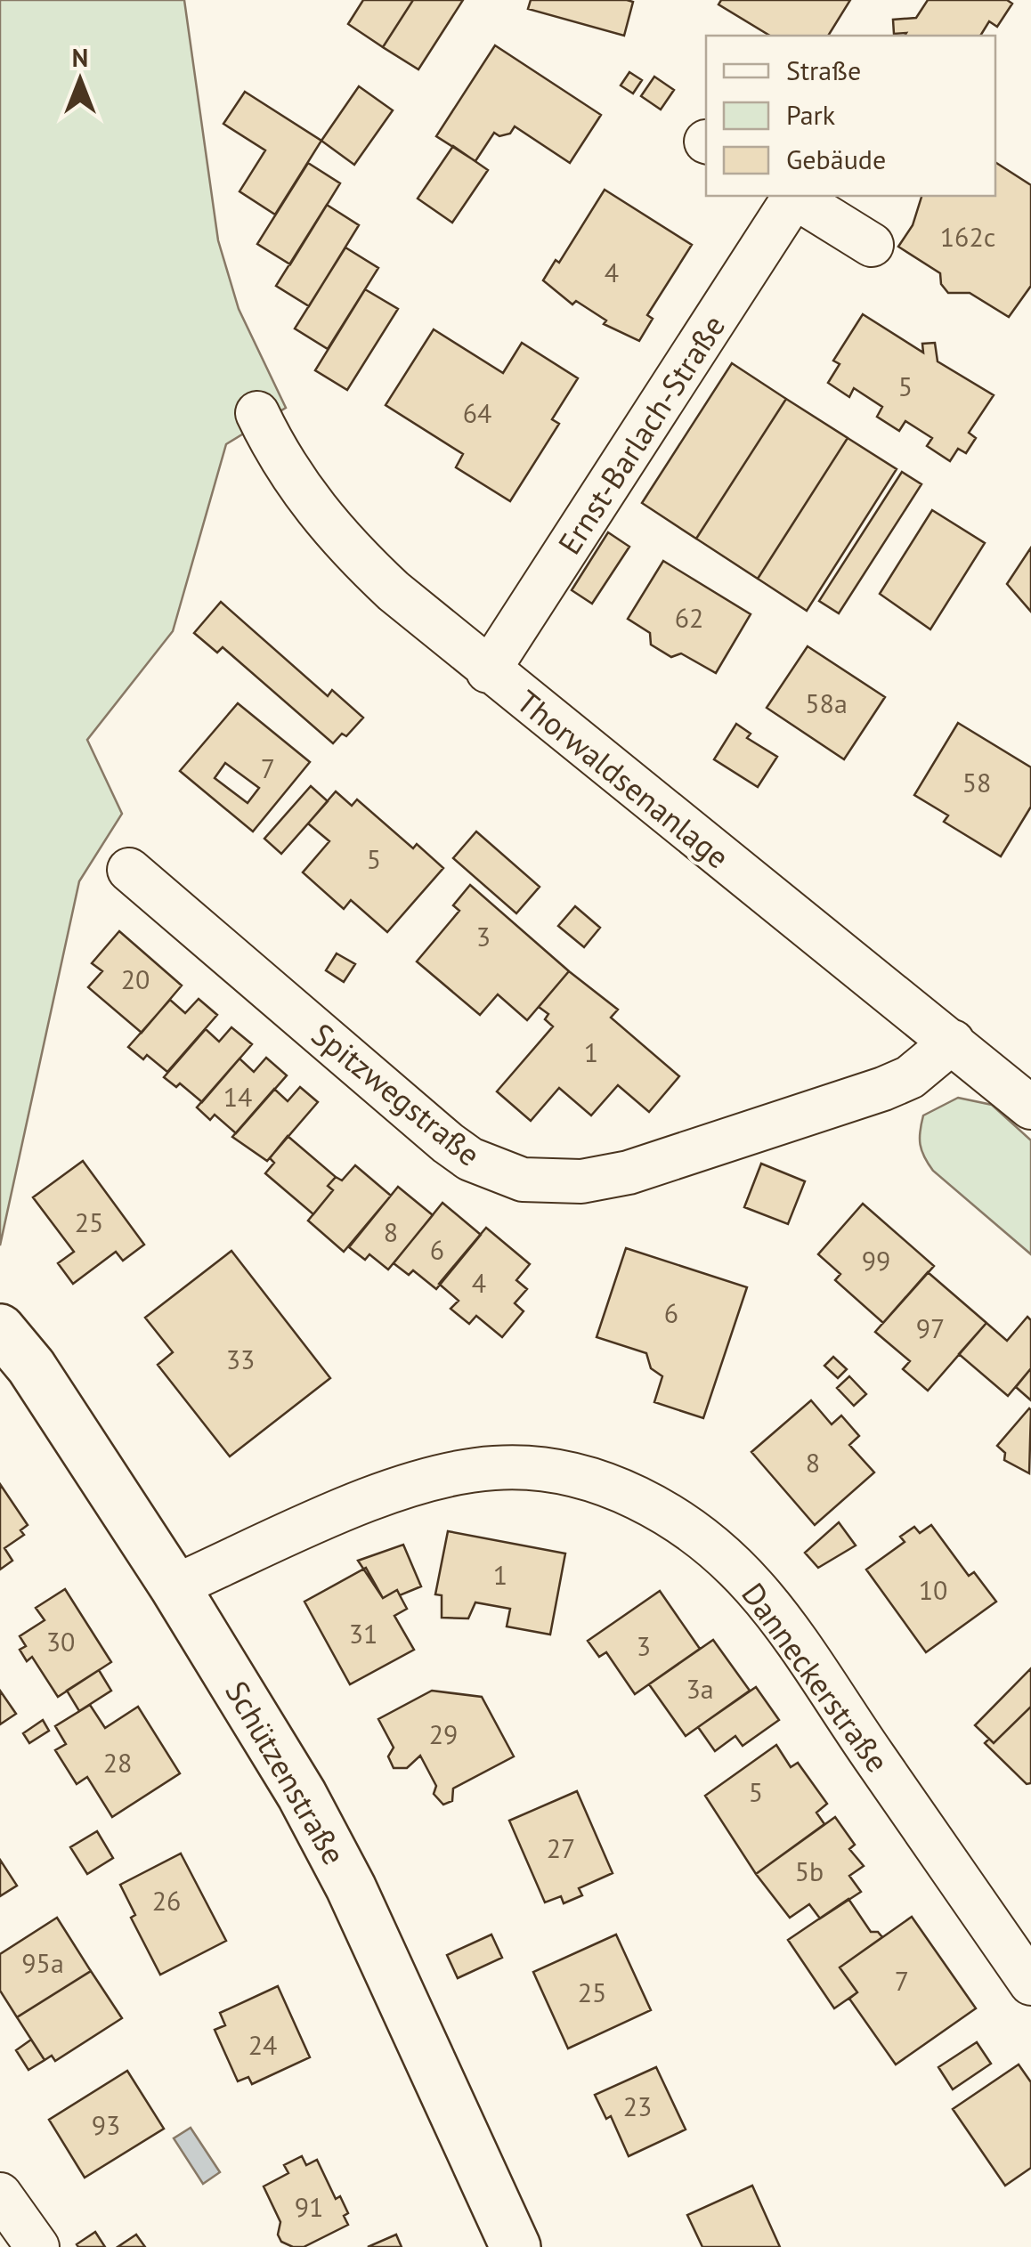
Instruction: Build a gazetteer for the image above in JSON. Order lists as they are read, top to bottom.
{
  "streets": {
    "main road": ["Schützenstraße"],
    "street": [
      "Ernst-Barlach-Straße",
      "Thorwaldsenanlage",
      "Spitzwegstraße",
      "Danneckerstraße"
    ]
  },
  "crossings": [
    ["Ernst-Barlach-Straße", "Thorwaldsenanlage"],
    ["Thorwaldsenanlage", "Spitzwegstraße"],
    ["Danneckerstraße", "Schützenstraße"]
  ],
  "house_numbers": [
    "162c",
    "4",
    "5",
    "64",
    "62",
    "58a",
    "7",
    "58",
    "5",
    "3",
    "20",
    "1",
    "14",
    "25",
    "8",
    "6",
    "99",
    "4",
    "6",
    "97",
    "33",
    "8",
    "1",
    "10",
    "31",
    "30",
    "3",
    "3a",
    "29",
    "28",
    "5",
    "27",
    "5b",
    "26",
    "95a",
    "7",
    "25",
    "24",
    "23",
    "93",
    "91"
  ],
  "legend": ["Straße", "Park", "Gebäude"],
  "north": "top"
}
